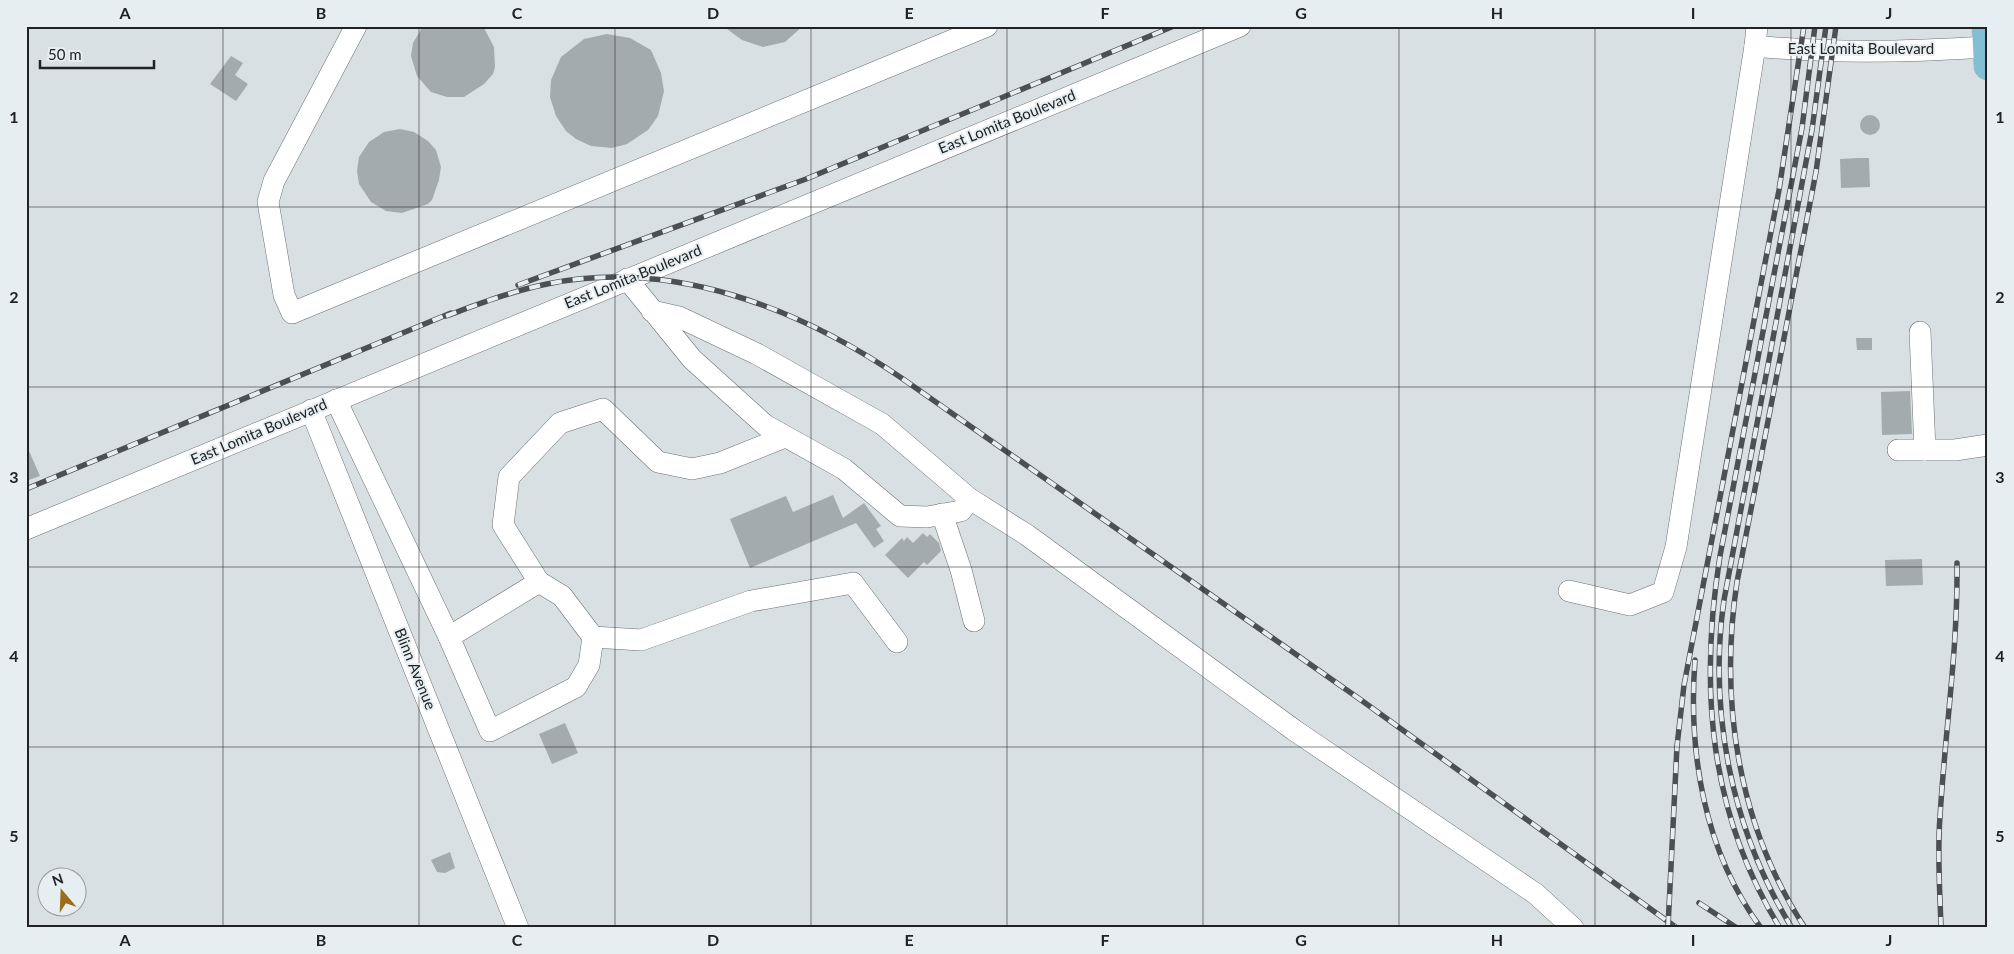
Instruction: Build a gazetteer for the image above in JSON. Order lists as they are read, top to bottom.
{
  "streets": {
    "street": ["East Lomita Boulevard", "Blinn Avenue"]
  },
  "crossings": [
    ["East Lomita Boulevard", "Blinn Avenue"]
  ],
  "scale_bar": "50 m",
  "north": "top",
  "grid": {
    "columns": [
      "A",
      "B",
      "C",
      "D",
      "E",
      "F",
      "G",
      "H",
      "I",
      "J"
    ],
    "rows": [
      "1",
      "2",
      "3",
      "4",
      "5"
    ]
  }
}
